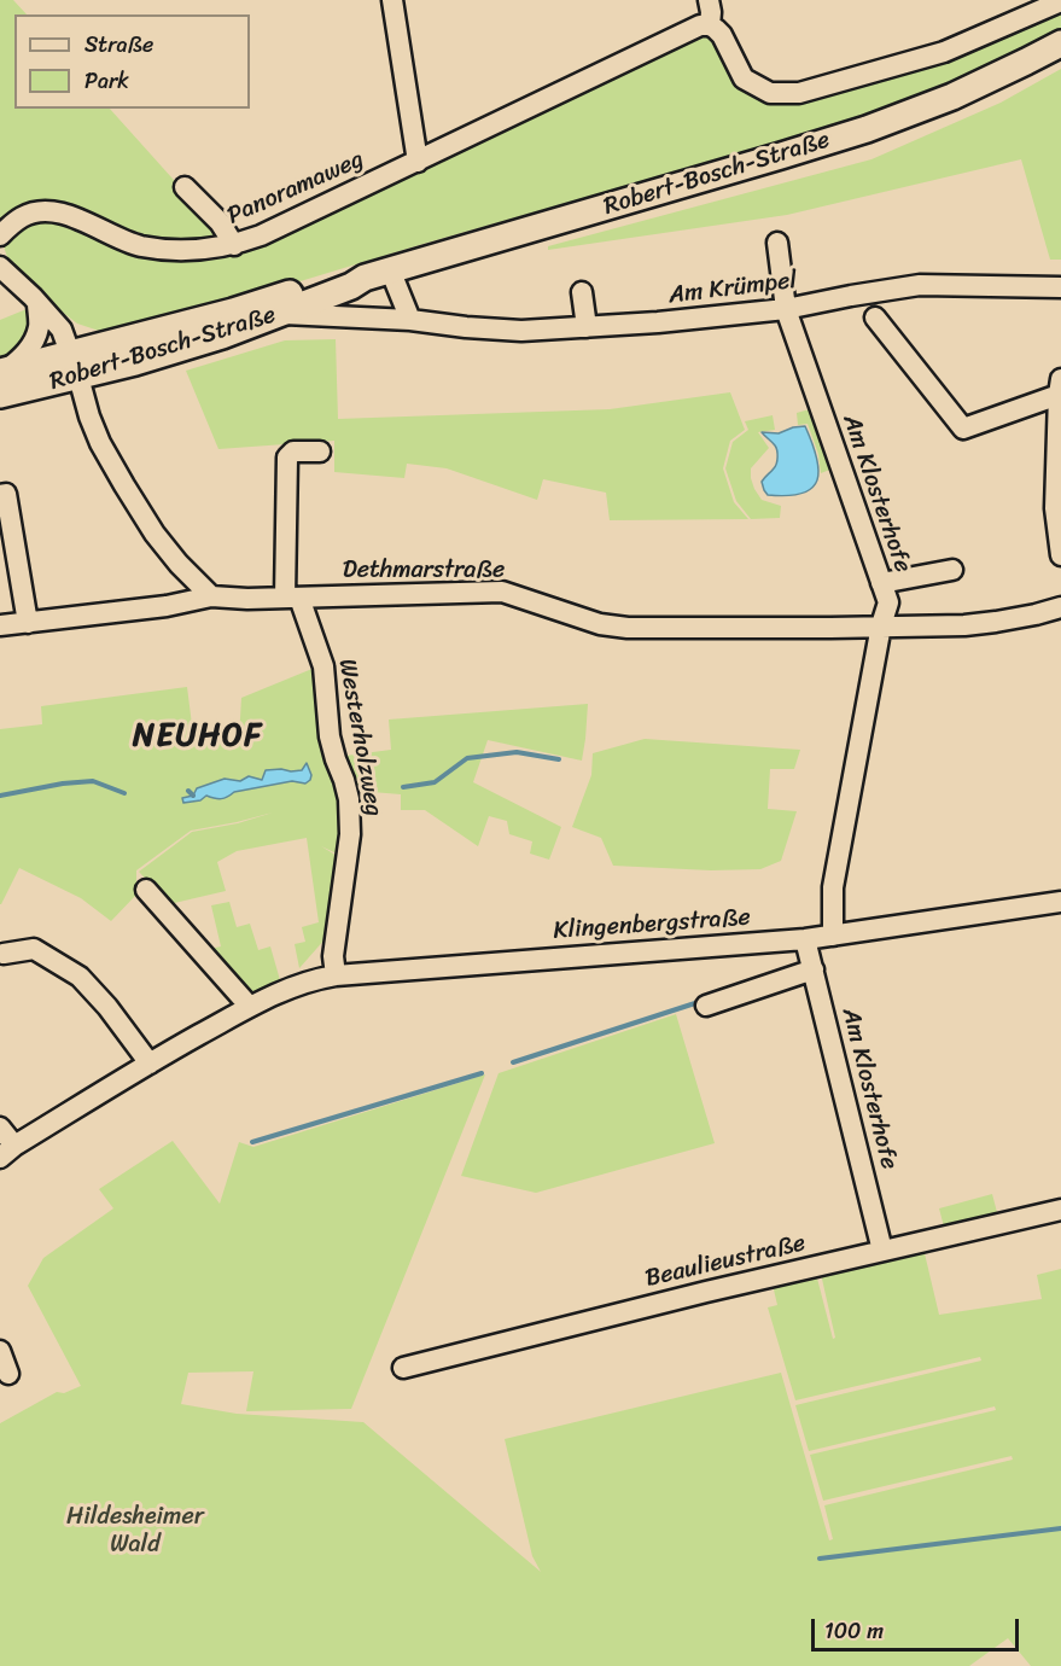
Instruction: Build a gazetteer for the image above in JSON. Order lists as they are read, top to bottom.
{
  "streets": {
    "main road": ["Robert-Bosch-Straße"],
    "street": [
      "Panoramaweg",
      "Am Krümpel",
      "Am Klosterhofe",
      "Dethmarstraße",
      "Westerholzweg",
      "Klingenbergstraße",
      "Beaulieustraße"
    ]
  },
  "crossings": [
    ["Robert-Bosch-Straße", "Am Krümpel"],
    ["Am Krümpel", "Am Klosterhofe"],
    ["Am Klosterhofe", "Dethmarstraße"],
    ["Am Klosterhofe", "Klingenbergstraße"],
    ["Am Klosterhofe", "Beaulieustraße"],
    ["Dethmarstraße", "Westerholzweg"],
    ["Westerholzweg", "Klingenbergstraße"]
  ],
  "districts": ["NEUHOF"],
  "parks": ["Hildesheimer Wald"],
  "legend": ["Straße", "Park"],
  "scale_bar": "100 m"
}
